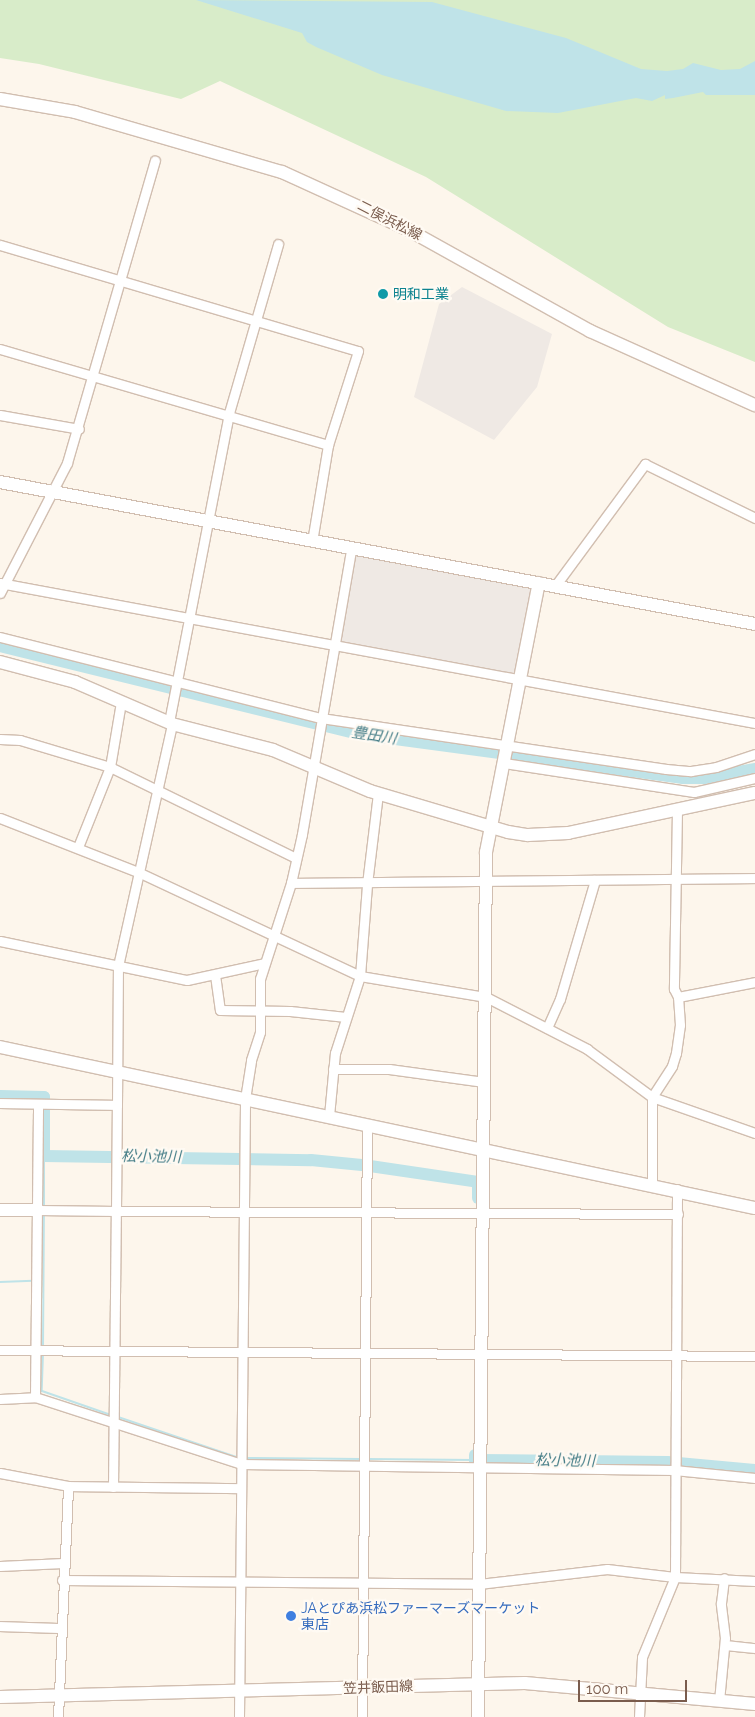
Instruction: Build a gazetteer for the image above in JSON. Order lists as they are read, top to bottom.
{
  "streets": {
    "street": ["二俣浜松線", "笠井飯田線"]
  },
  "water": ["豊田川", "松小池川"],
  "places": ["明和工業", "JAとぴあ浜松ファーマーズマーケット 東店"],
  "scale_bar": "100 m"
}
